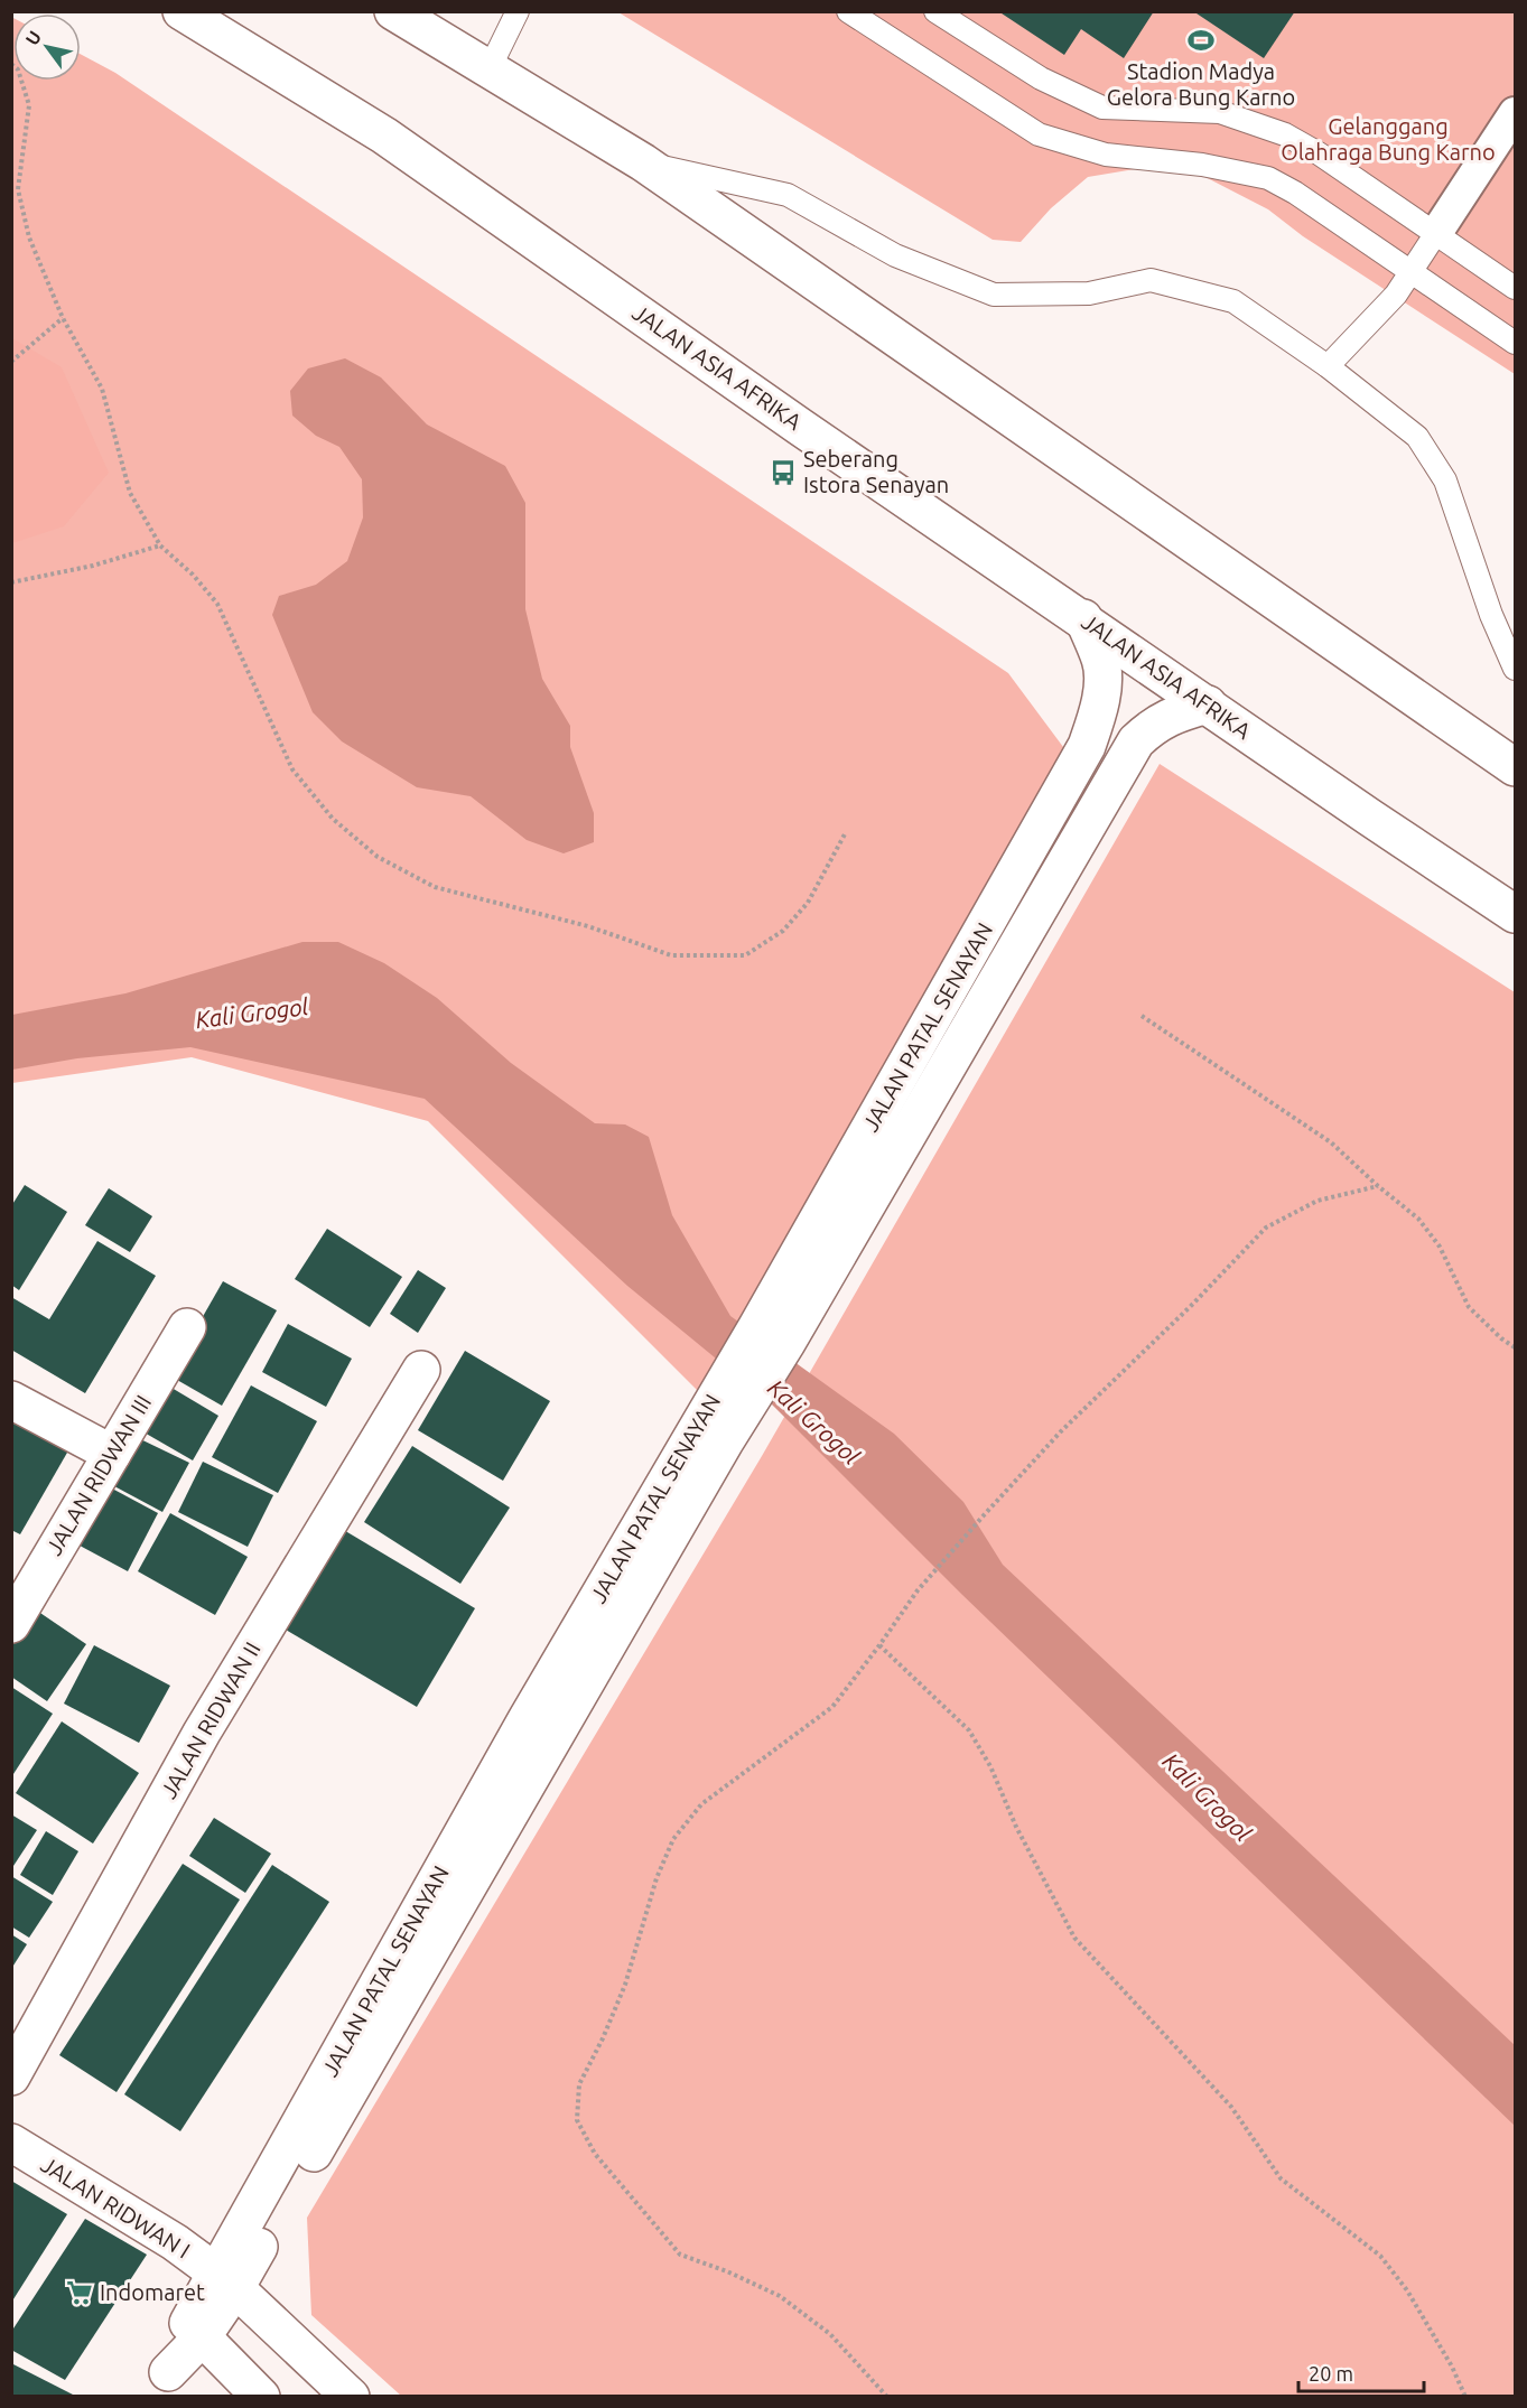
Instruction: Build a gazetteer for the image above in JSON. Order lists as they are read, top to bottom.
{
  "streets": {
    "main road": [
      "JALAN ASIA AFRIKA",
      "JALAN PATAL SENAYAN",
      "JALAN RIDWAN III",
      "JALAN RIDWAN II",
      "JALAN RIDWAN I"
    ]
  },
  "crossings": [
    ["JALAN ASIA AFRIKA", "JALAN PATAL SENAYAN"],
    ["JALAN PATAL SENAYAN", "JALAN RIDWAN I"]
  ],
  "water": ["Kali Grogol"],
  "parks": ["Gelanggang Olahraga Bung Karno"],
  "places": {
    "sports": ["Stadion Madya Gelora Bung Karno"],
    "bus stop": ["Seberang Istora Senayan"],
    "supermarket": ["Indomaret"]
  },
  "scale_bar": "20 m",
  "north": "top left"
}
